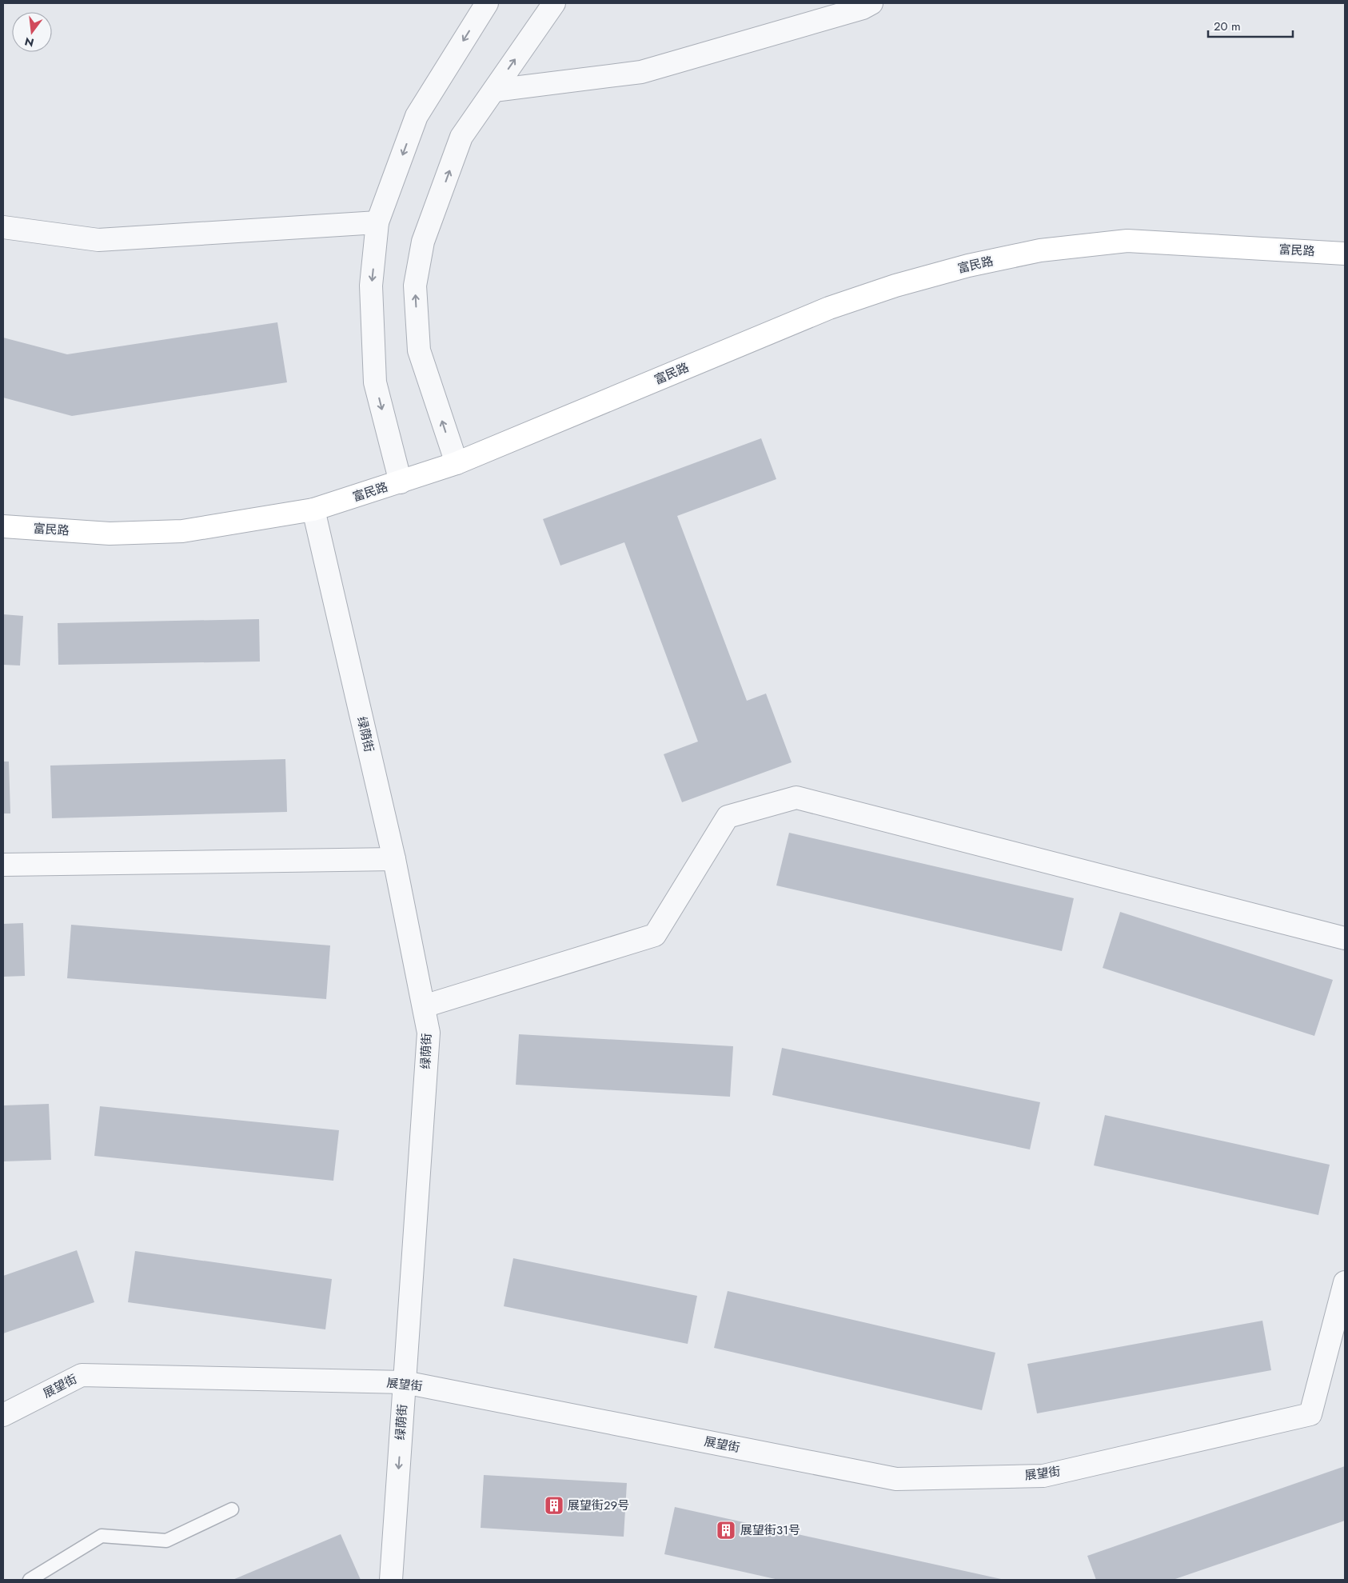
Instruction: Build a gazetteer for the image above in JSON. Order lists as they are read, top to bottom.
{
  "streets": {
    "street": ["富民路", "绿荫街", "展望街"]
  },
  "crossings": [
    ["富民路", "绿荫街"],
    ["绿荫街", "展望街"]
  ],
  "places": {
    "building": ["展望街29号", "展望街31号"]
  },
  "scale_bar": "20 m",
  "north": "bottom"
}
